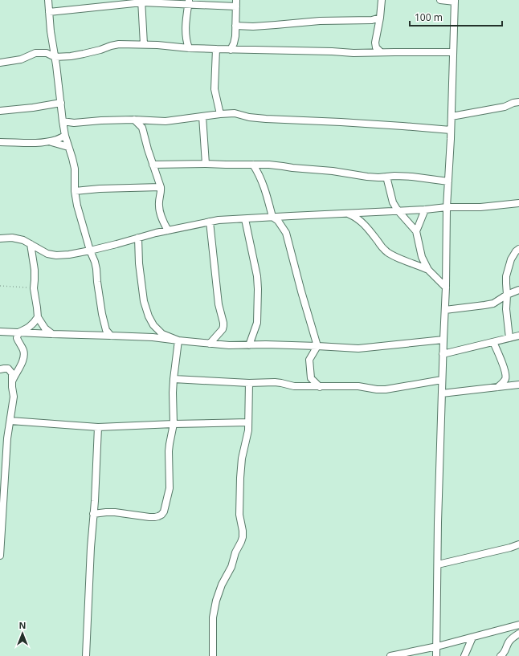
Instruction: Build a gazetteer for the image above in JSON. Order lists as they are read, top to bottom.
{
  "scale_bar": "100 m",
  "north": "top"
}
